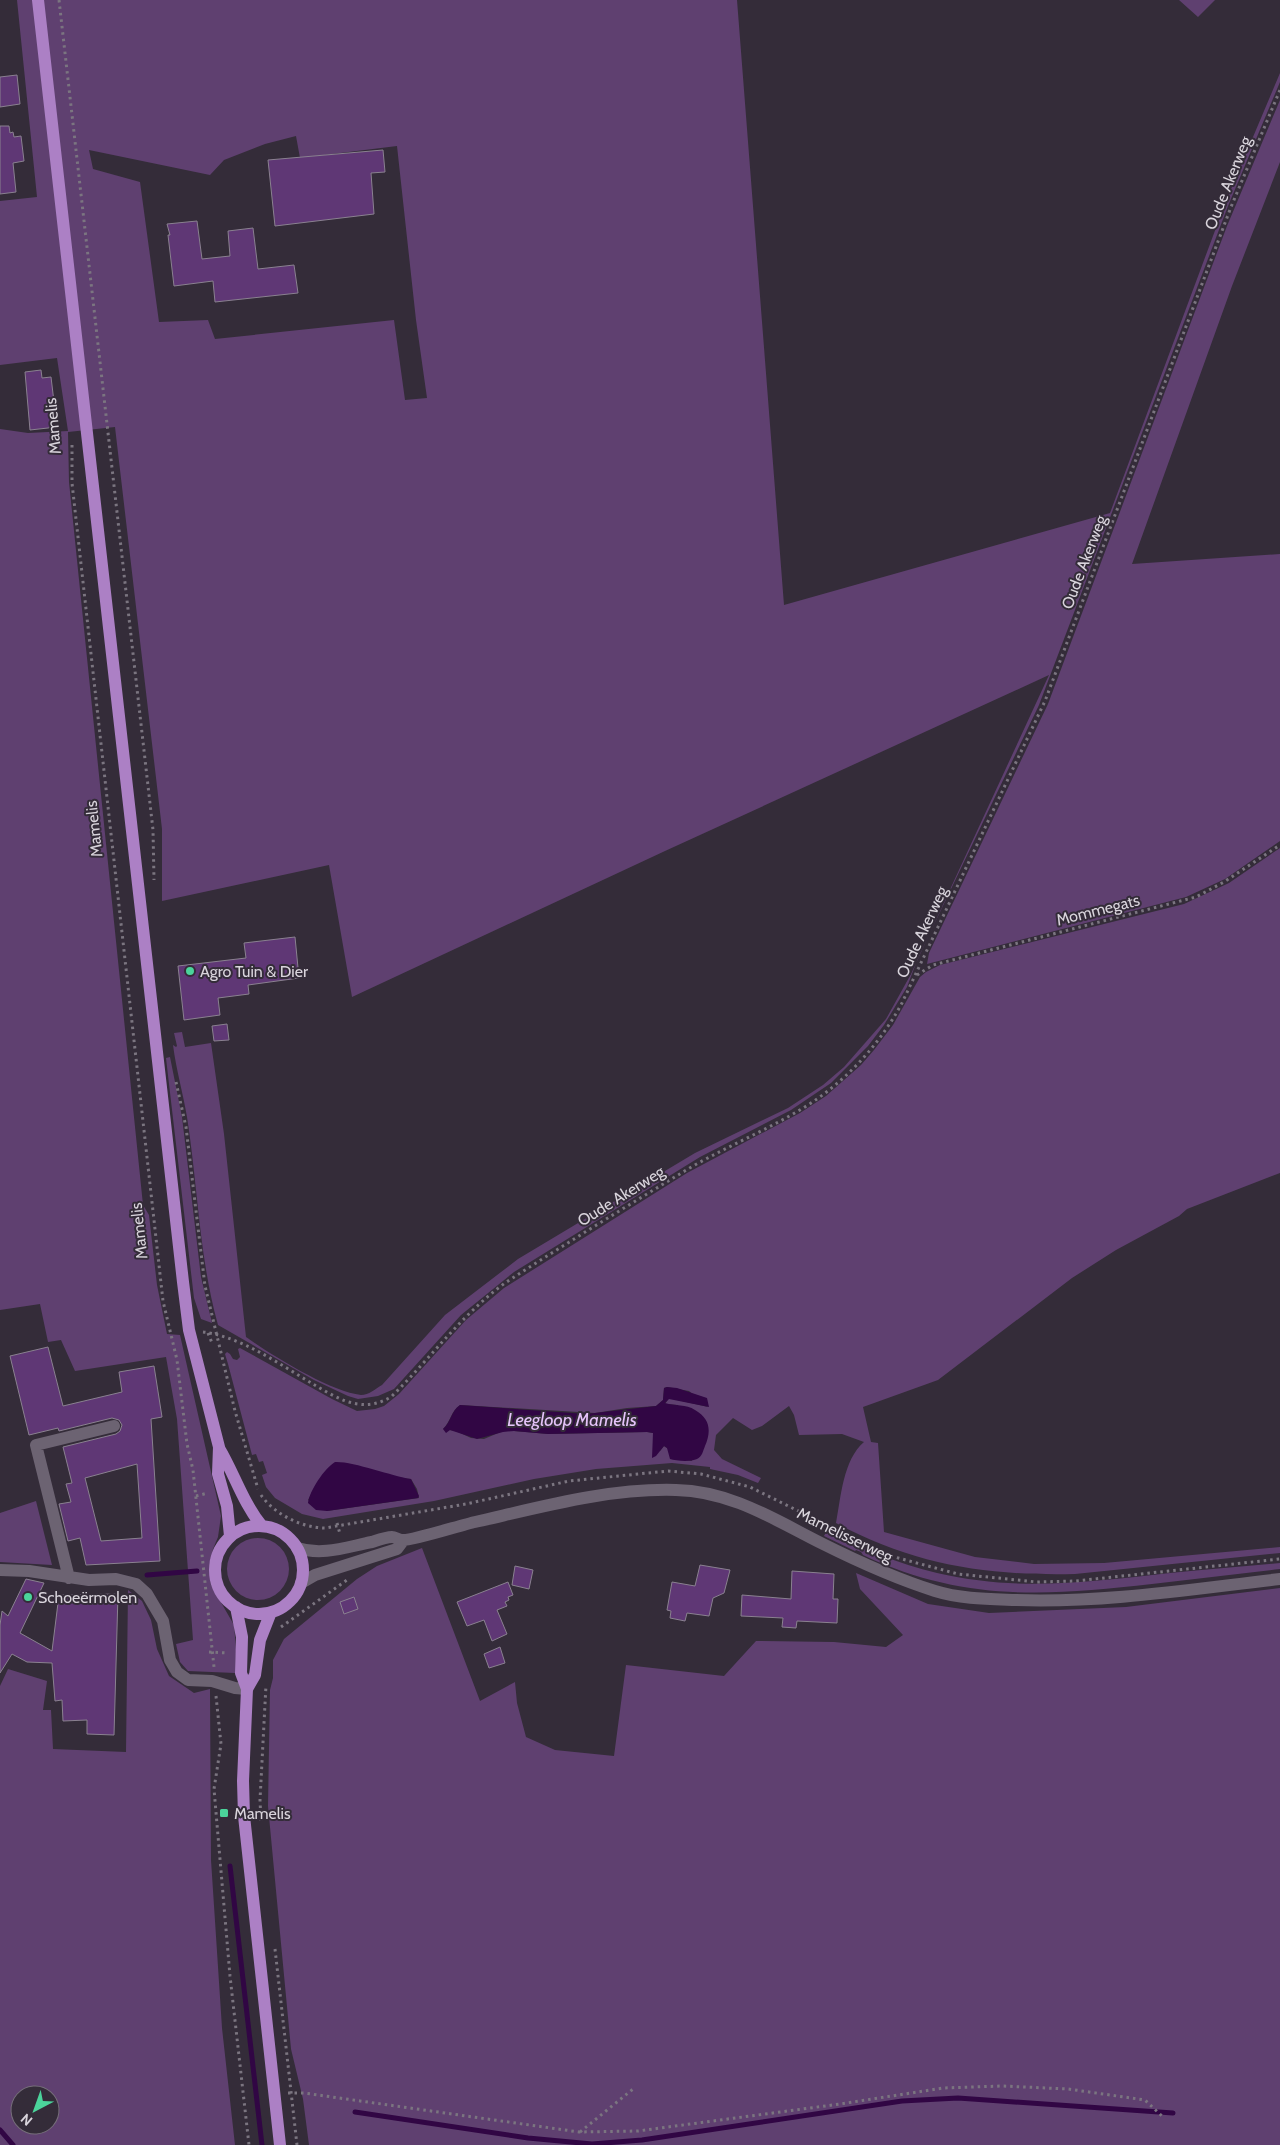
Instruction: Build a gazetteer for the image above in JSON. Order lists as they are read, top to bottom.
{
  "streets": {
    "main road": ["Mamelis"],
    "street": ["Mamelisserweg"],
    "path": ["Oude Akerweg", "Mommegats"]
  },
  "crossings": [
    ["Oude Akerweg", "Mommegats"],
    ["Mamelis", "Mamelisserweg"]
  ],
  "water": ["Leegloop Mamelis"],
  "places": {
    "other": ["Agro Tuin & Dier", "Schoeërmolen"],
    "transit": ["Mamelis"]
  },
  "north": "bottom left"
}
